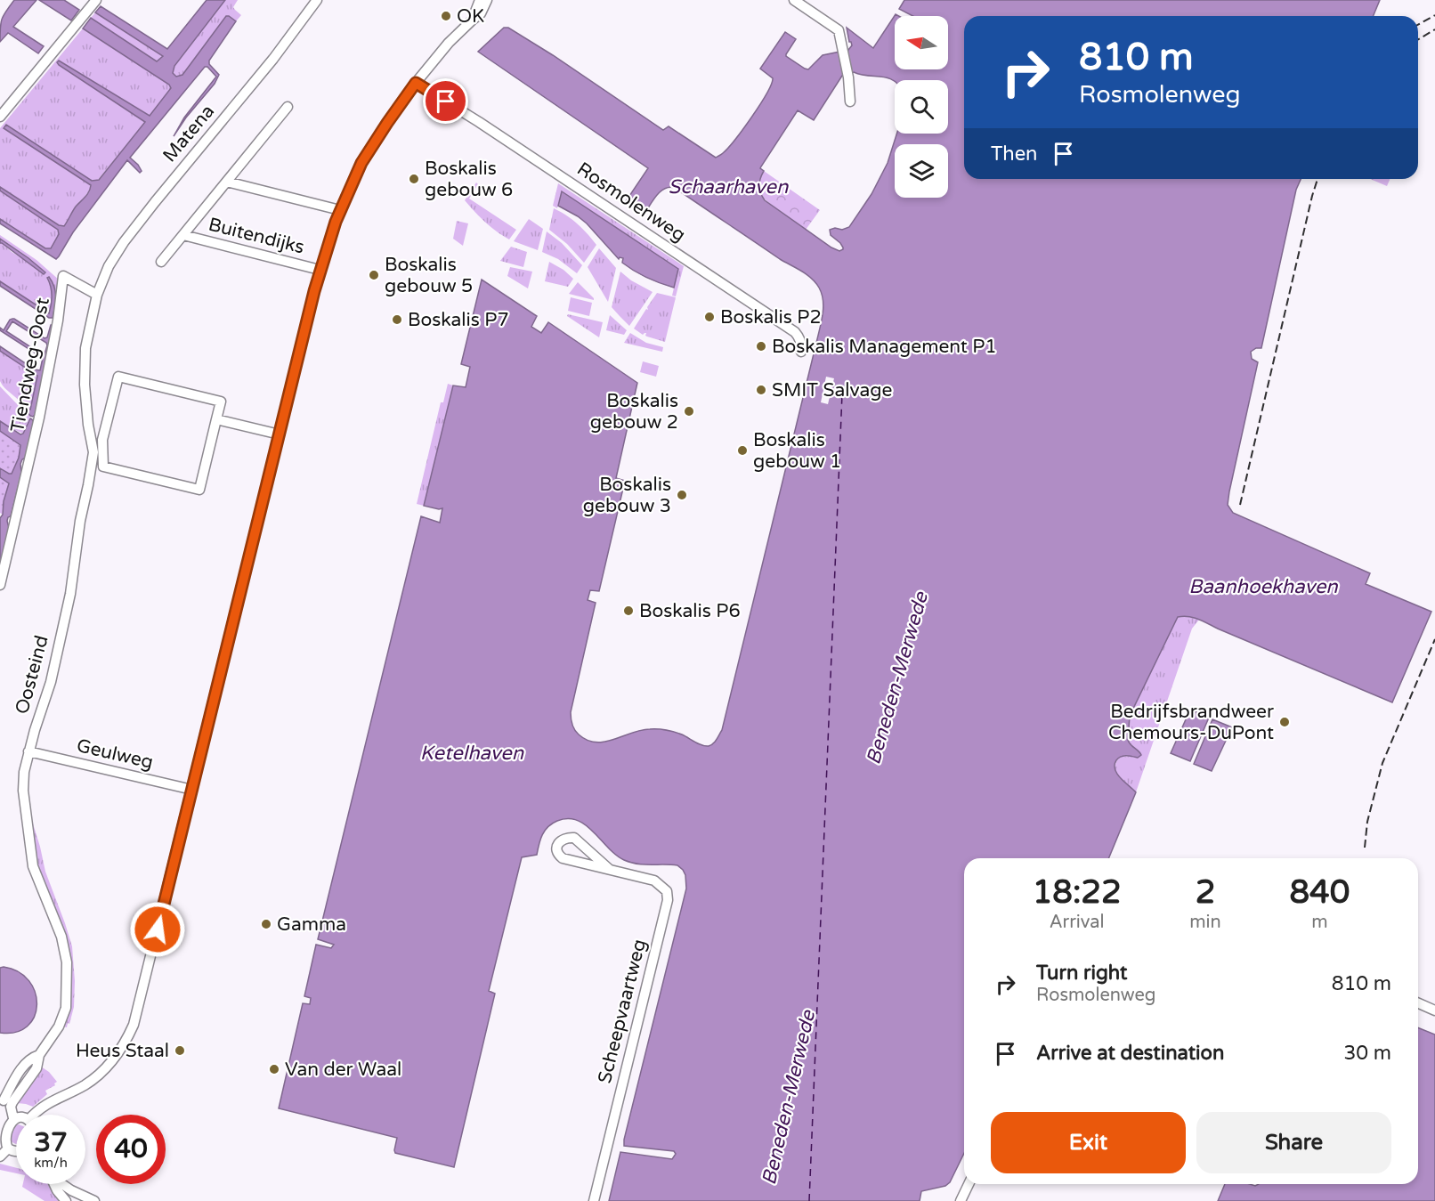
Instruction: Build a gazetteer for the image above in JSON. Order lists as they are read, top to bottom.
{
  "streets": {
    "street": [
      "Matena",
      "Rosmolenweg",
      "Buitendijks",
      "Tiendweg-Oost",
      "Oosteind",
      "Geulweg",
      "Scheepvaartweg"
    ]
  },
  "crossings": [
    ["Matena", "Tiendweg-Oost"],
    ["Matena", "Oosteind"],
    ["Tiendweg-Oost", "Oosteind"],
    ["Oosteind", "Geulweg"]
  ],
  "water": [
    "Schaarhaven",
    "Baanhoekhaven",
    "Beneden-Merwede",
    "Ketelhaven"
  ],
  "places": [
    "OK",
    "Boskalis gebouw 6",
    "Boskalis gebouw 5",
    "Boskalis P2",
    "Boskalis P7",
    "Boskalis Management P1",
    "SMIT Salvage",
    "Boskalis gebouw 2",
    "Boskalis gebouw 1",
    "Boskalis gebouw 3",
    "Boskalis P6",
    "Bedrijfsbrandweer Chemours-DuPont",
    "Gamma",
    "Heus Staal",
    "Van der Waal"
  ],
  "north": "left",
  "page": {
    "turn": ["810 m", "Rosmolenweg"],
    "then": "Then",
    "eta": [
      "18:22",
      "Arrival",
      "2",
      "min",
      "840",
      "m"
    ],
    "list": [
      {
        "name": "Turn right",
        "note": "Rosmolenweg",
        "value": "810 m"
      },
      {
        "name": "Arrive at destination",
        "value": "30 m"
      }
    ],
    "buttons": ["Exit", "Share"],
    "speed": "37 km/h",
    "limit": "40"
  }
}
